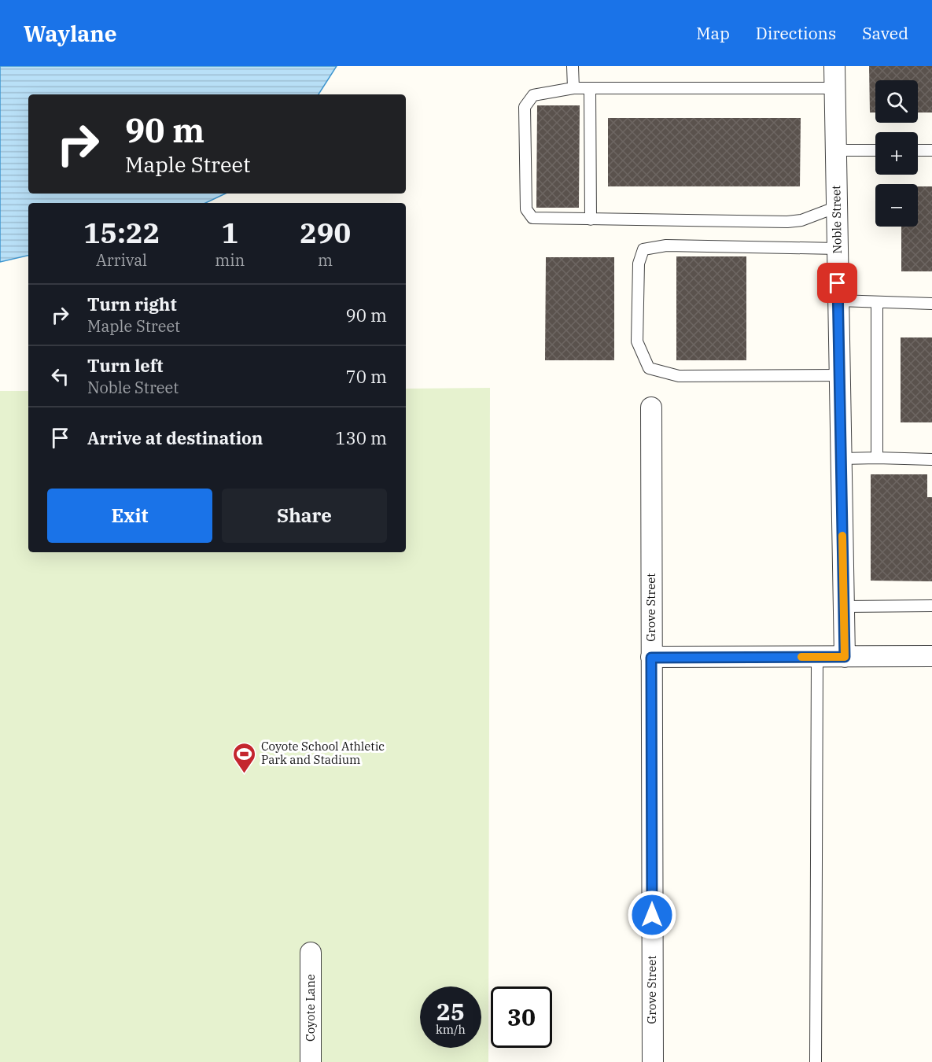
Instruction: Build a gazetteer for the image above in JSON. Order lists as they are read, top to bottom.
{
  "streets": {
    "street": ["Noble Street", "Grove Street", "Coyote Lane"]
  },
  "places": {
    "sports": ["Coyote School Athletic Park and Stadium"]
  },
  "page": {
    "header": "Waylane",
    "nav": ["Map", "Directions", "Saved"],
    "map_buttons": ["+", "−"],
    "turn": ["90 m", "Maple Street"],
    "eta": [
      "15:22",
      "Arrival",
      "1",
      "min",
      "290",
      "m"
    ],
    "list": [
      {
        "name": "Turn right",
        "note": "Maple Street",
        "value": "90 m"
      },
      {
        "name": "Turn left",
        "note": "Noble Street",
        "value": "70 m"
      },
      {
        "name": "Arrive at destination",
        "value": "130 m"
      }
    ],
    "buttons": ["Exit", "Share"],
    "speed": "25 km/h",
    "limit": "30"
  }
}
